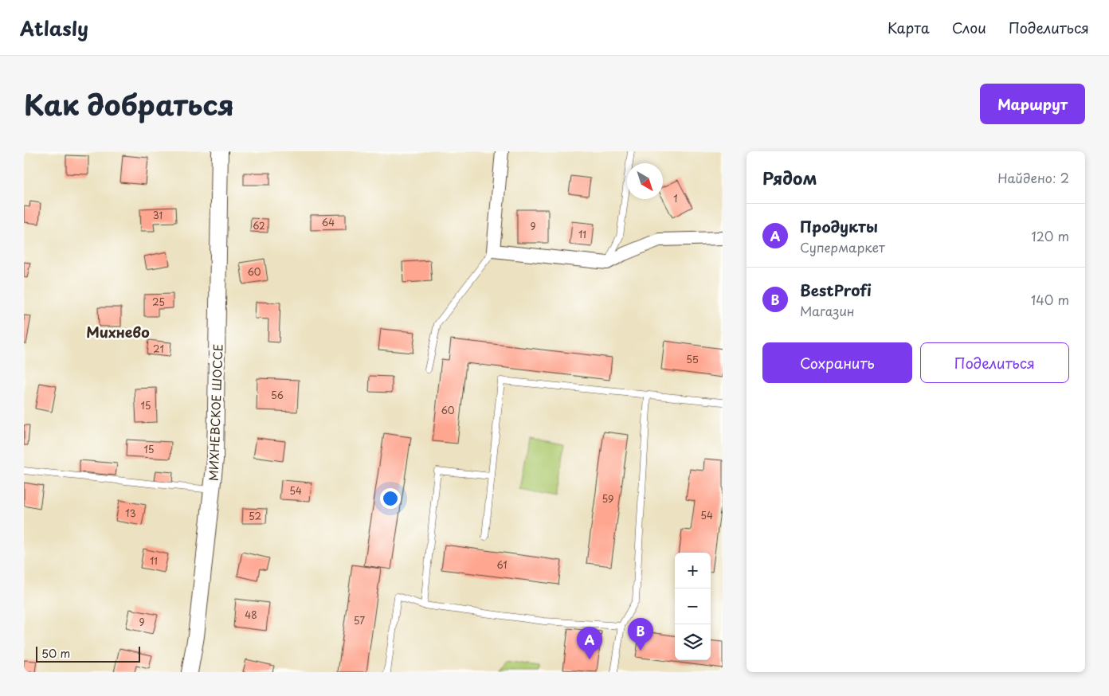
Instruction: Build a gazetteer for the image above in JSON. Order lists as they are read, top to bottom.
{
  "streets": {
    "street": ["МИХНЕВСКОЕ ШОССЕ"]
  },
  "districts": ["Михнево"],
  "house_numbers": [
    "1",
    "31",
    "64",
    "62",
    "9",
    "11",
    "60",
    "25",
    "21",
    "55",
    "56",
    "15",
    "60",
    "15",
    "54",
    "59",
    "13",
    "54",
    "52",
    "11",
    "61",
    "48",
    "57",
    "9"
  ],
  "scale_bar": "50 m",
  "north": "bottom right",
  "page": {
    "header": "Atlasly",
    "nav": ["Карта", "Слои", "Поделиться"],
    "title": "Как добраться",
    "buttons": [
      "Маршрут",
      ["Сохранить", "Поделиться"]
    ],
    "heading": ["Рядом", "Найдено: 2"],
    "list": [
      {
        "mark": "A",
        "name": "Продукты",
        "note": "Супермаркет",
        "value": "120 m"
      },
      {
        "mark": "B",
        "name": "BestProfi",
        "note": "Магазин",
        "value": "140 m"
      }
    ],
    "map_buttons": ["+", "−"],
    "pins": ["B", "A"],
    "scale": "50 m"
  }
}
